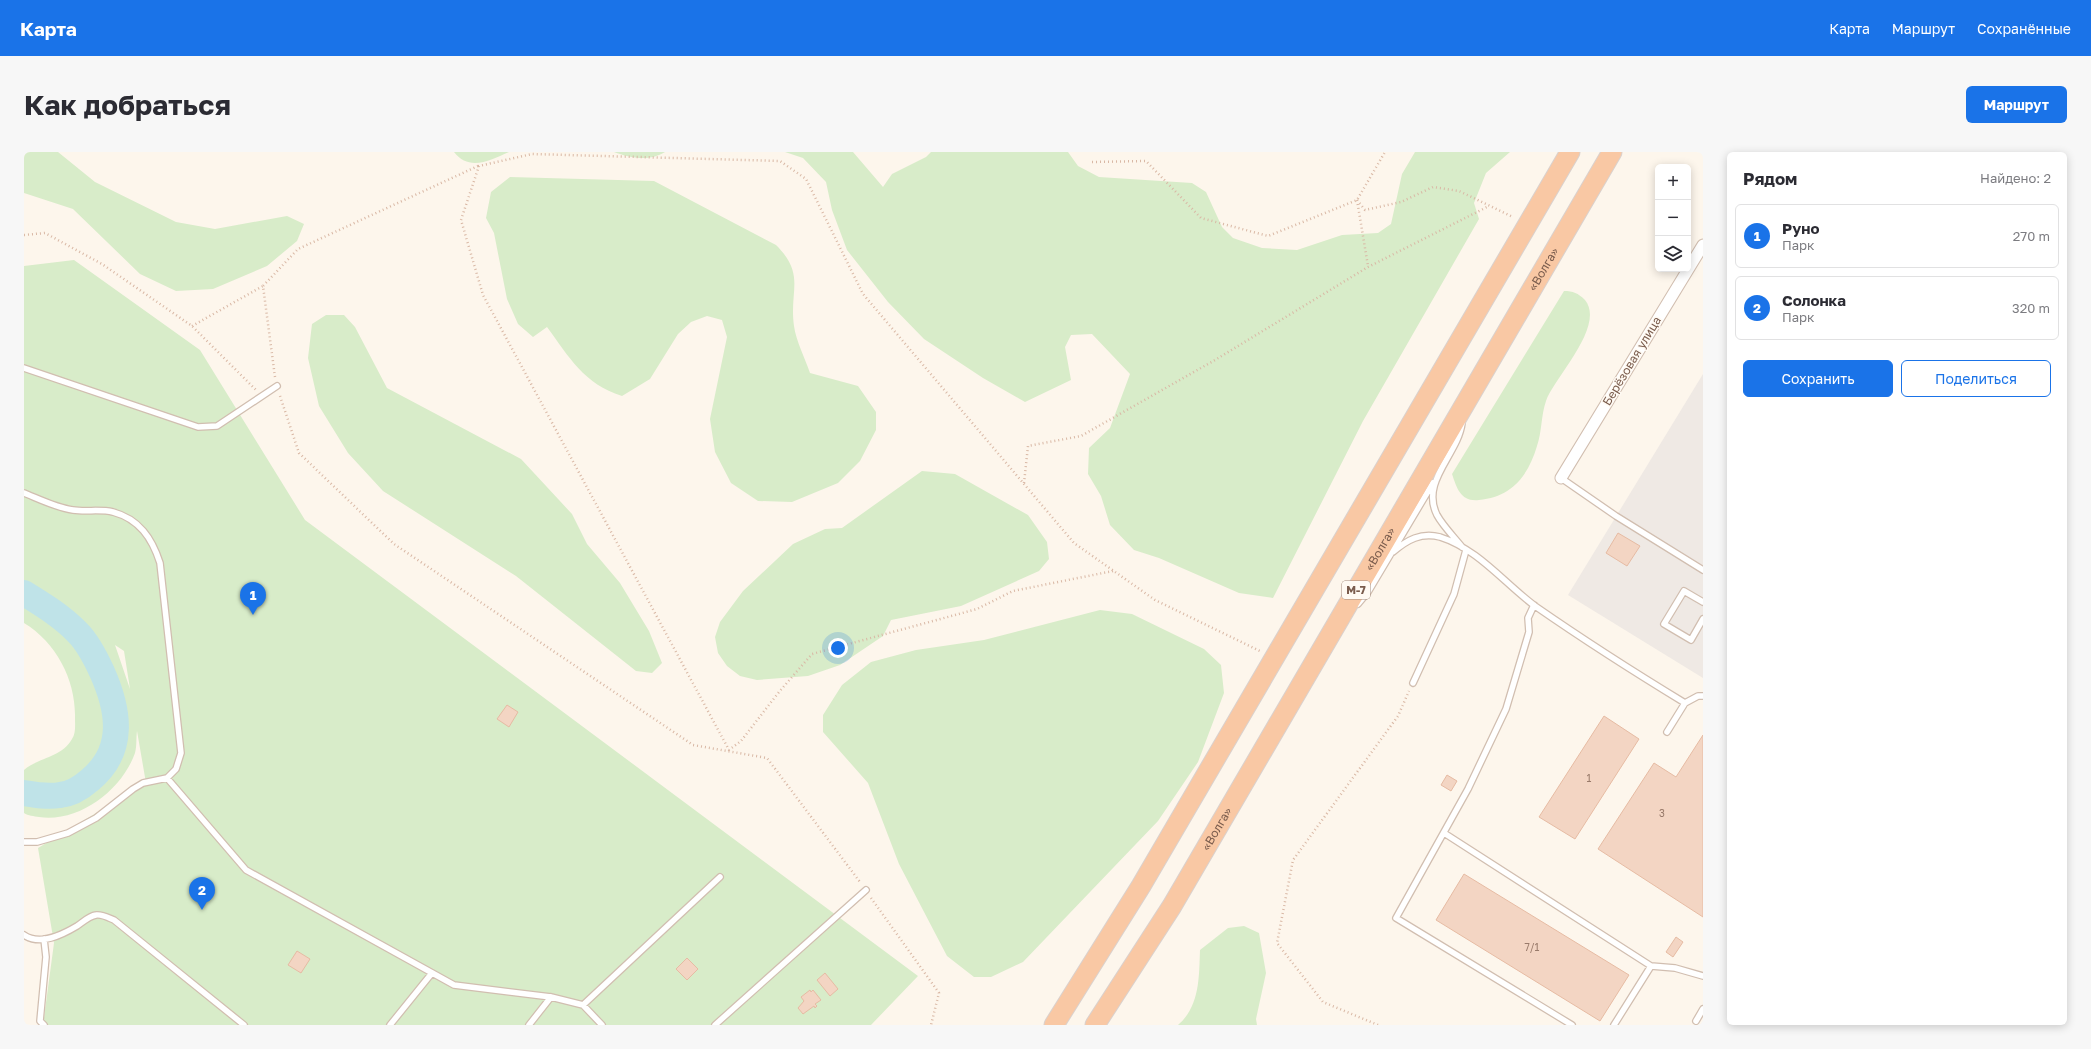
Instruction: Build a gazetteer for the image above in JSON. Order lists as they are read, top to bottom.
{
  "streets": {
    "highway": ["«Волга»", "М-7"],
    "street": ["Берёзовая улица"]
  },
  "house_numbers": ["1", "3", "7/1"],
  "page": {
    "header": "Карта",
    "nav": ["Карта", "Маршрут", "Сохранённые"],
    "buttons": [
      "Маршрут",
      ["Сохранить", "Поделиться"]
    ],
    "title": "Как добраться",
    "heading": ["Рядом", "Найдено: 2"],
    "map_buttons": ["+", "−"],
    "list": [
      {
        "mark": "1",
        "name": "Руно",
        "note": "Парк",
        "value": "270 m"
      },
      {
        "mark": "2",
        "name": "Солонка",
        "note": "Парк",
        "value": "320 m"
      }
    ],
    "pins": ["1", "2"]
  }
}
